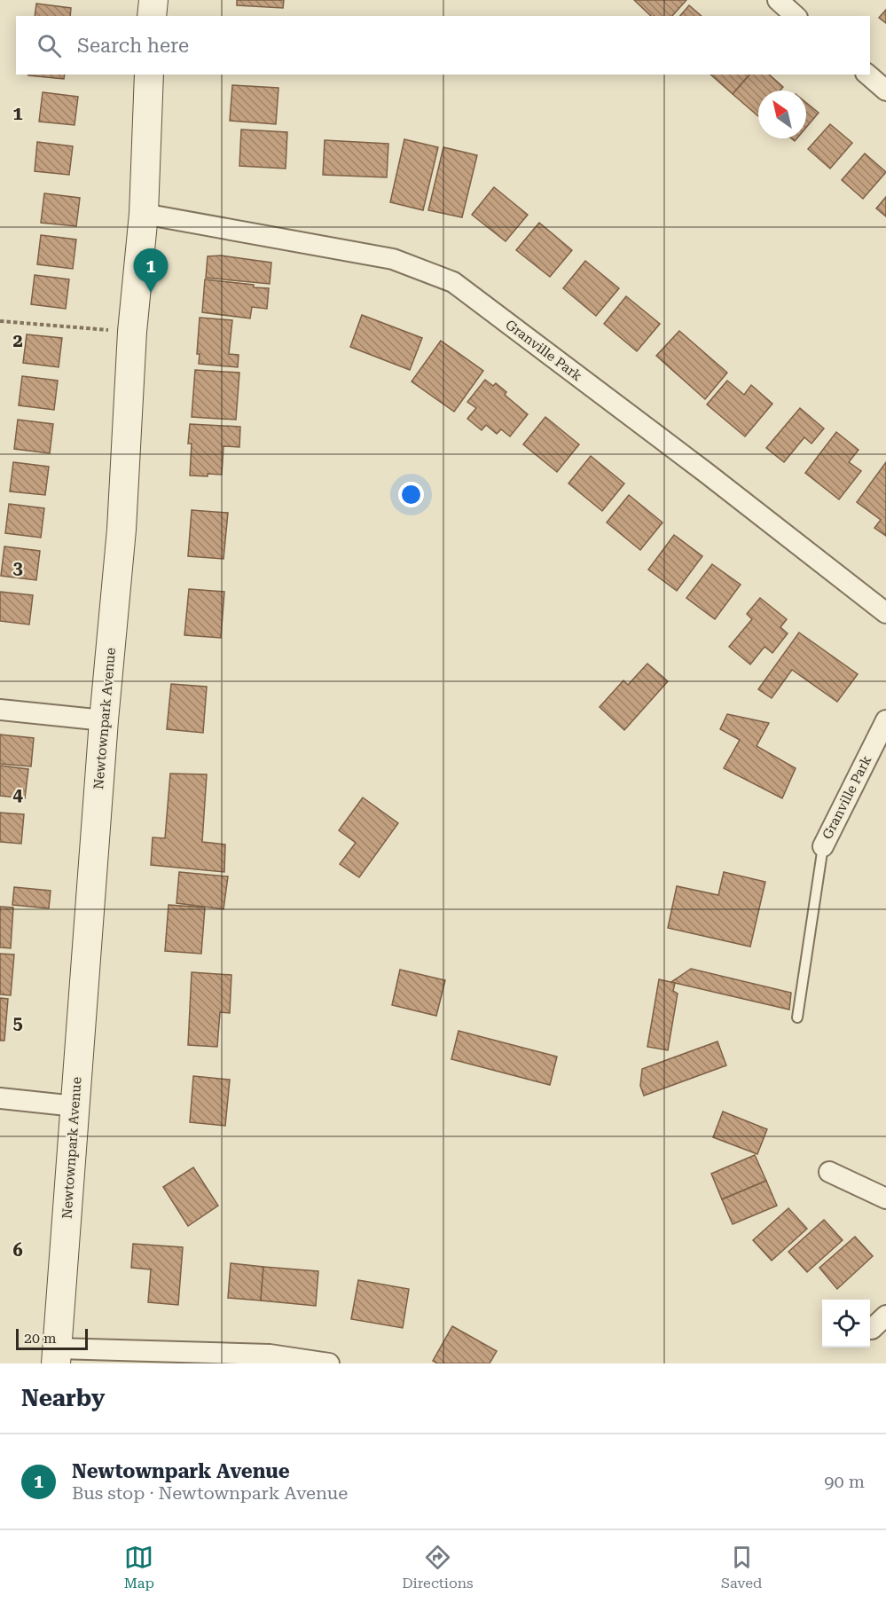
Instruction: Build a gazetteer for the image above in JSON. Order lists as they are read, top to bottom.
{
  "streets": {
    "main road": ["Newtownpark Avenue"],
    "street": ["Granville Park"]
  },
  "crossings": [
    ["Granville Park", "Newtownpark Avenue"]
  ],
  "scale_bar": "20 m",
  "north": "top left",
  "page": {
    "search": "Search here",
    "pins": "1",
    "scale": "20 m",
    "heading": "Nearby",
    "list": [
      {
        "mark": "1",
        "name": "Newtownpark Avenue",
        "note": "Bus stop · Newtownpark Avenue",
        "value": "90 m"
      }
    ],
    "nav": ["Map", "Directions", "Saved"]
  },
  "grid": {
    "rows": [
      "1",
      "2",
      "3",
      "4",
      "5",
      "6"
    ]
  }
}
